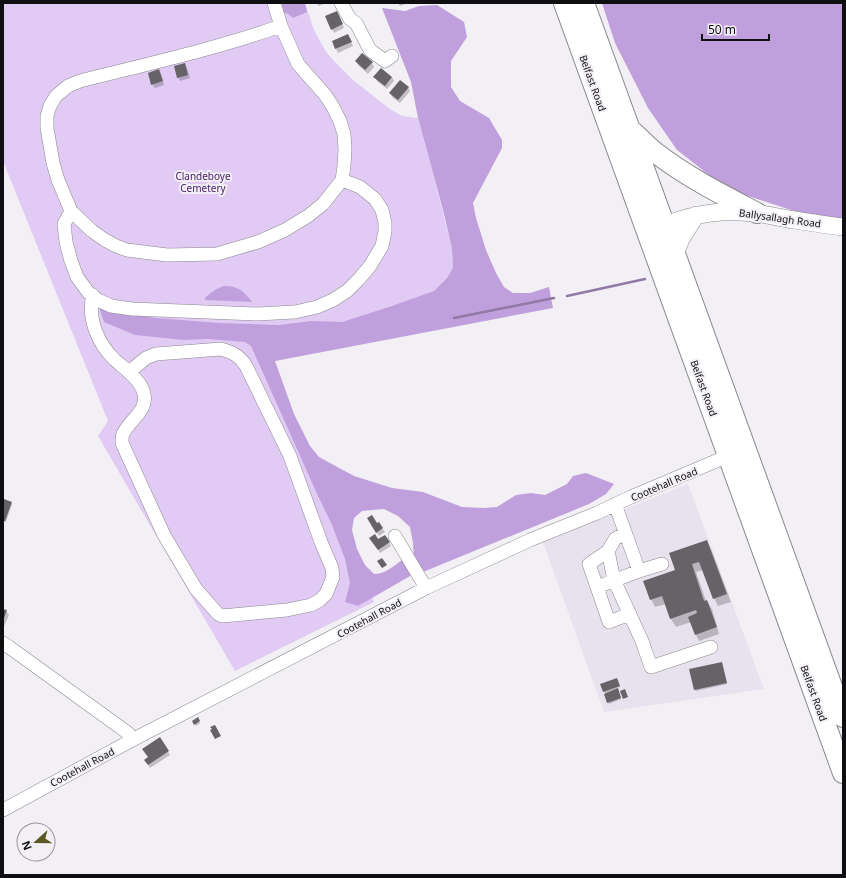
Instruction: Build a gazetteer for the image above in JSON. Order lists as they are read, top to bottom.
{
  "streets": {
    "highway": ["Belfast Road"],
    "main road": ["Ballysallagh Road"],
    "street": ["Cootehall Road"]
  },
  "crossings": [
    ["Belfast Road", "Ballysallagh Road"],
    ["Belfast Road", "Cootehall Road"]
  ],
  "parks": ["Clandeboye Cemetery"],
  "scale_bar": "50 m",
  "north": "left"
}
